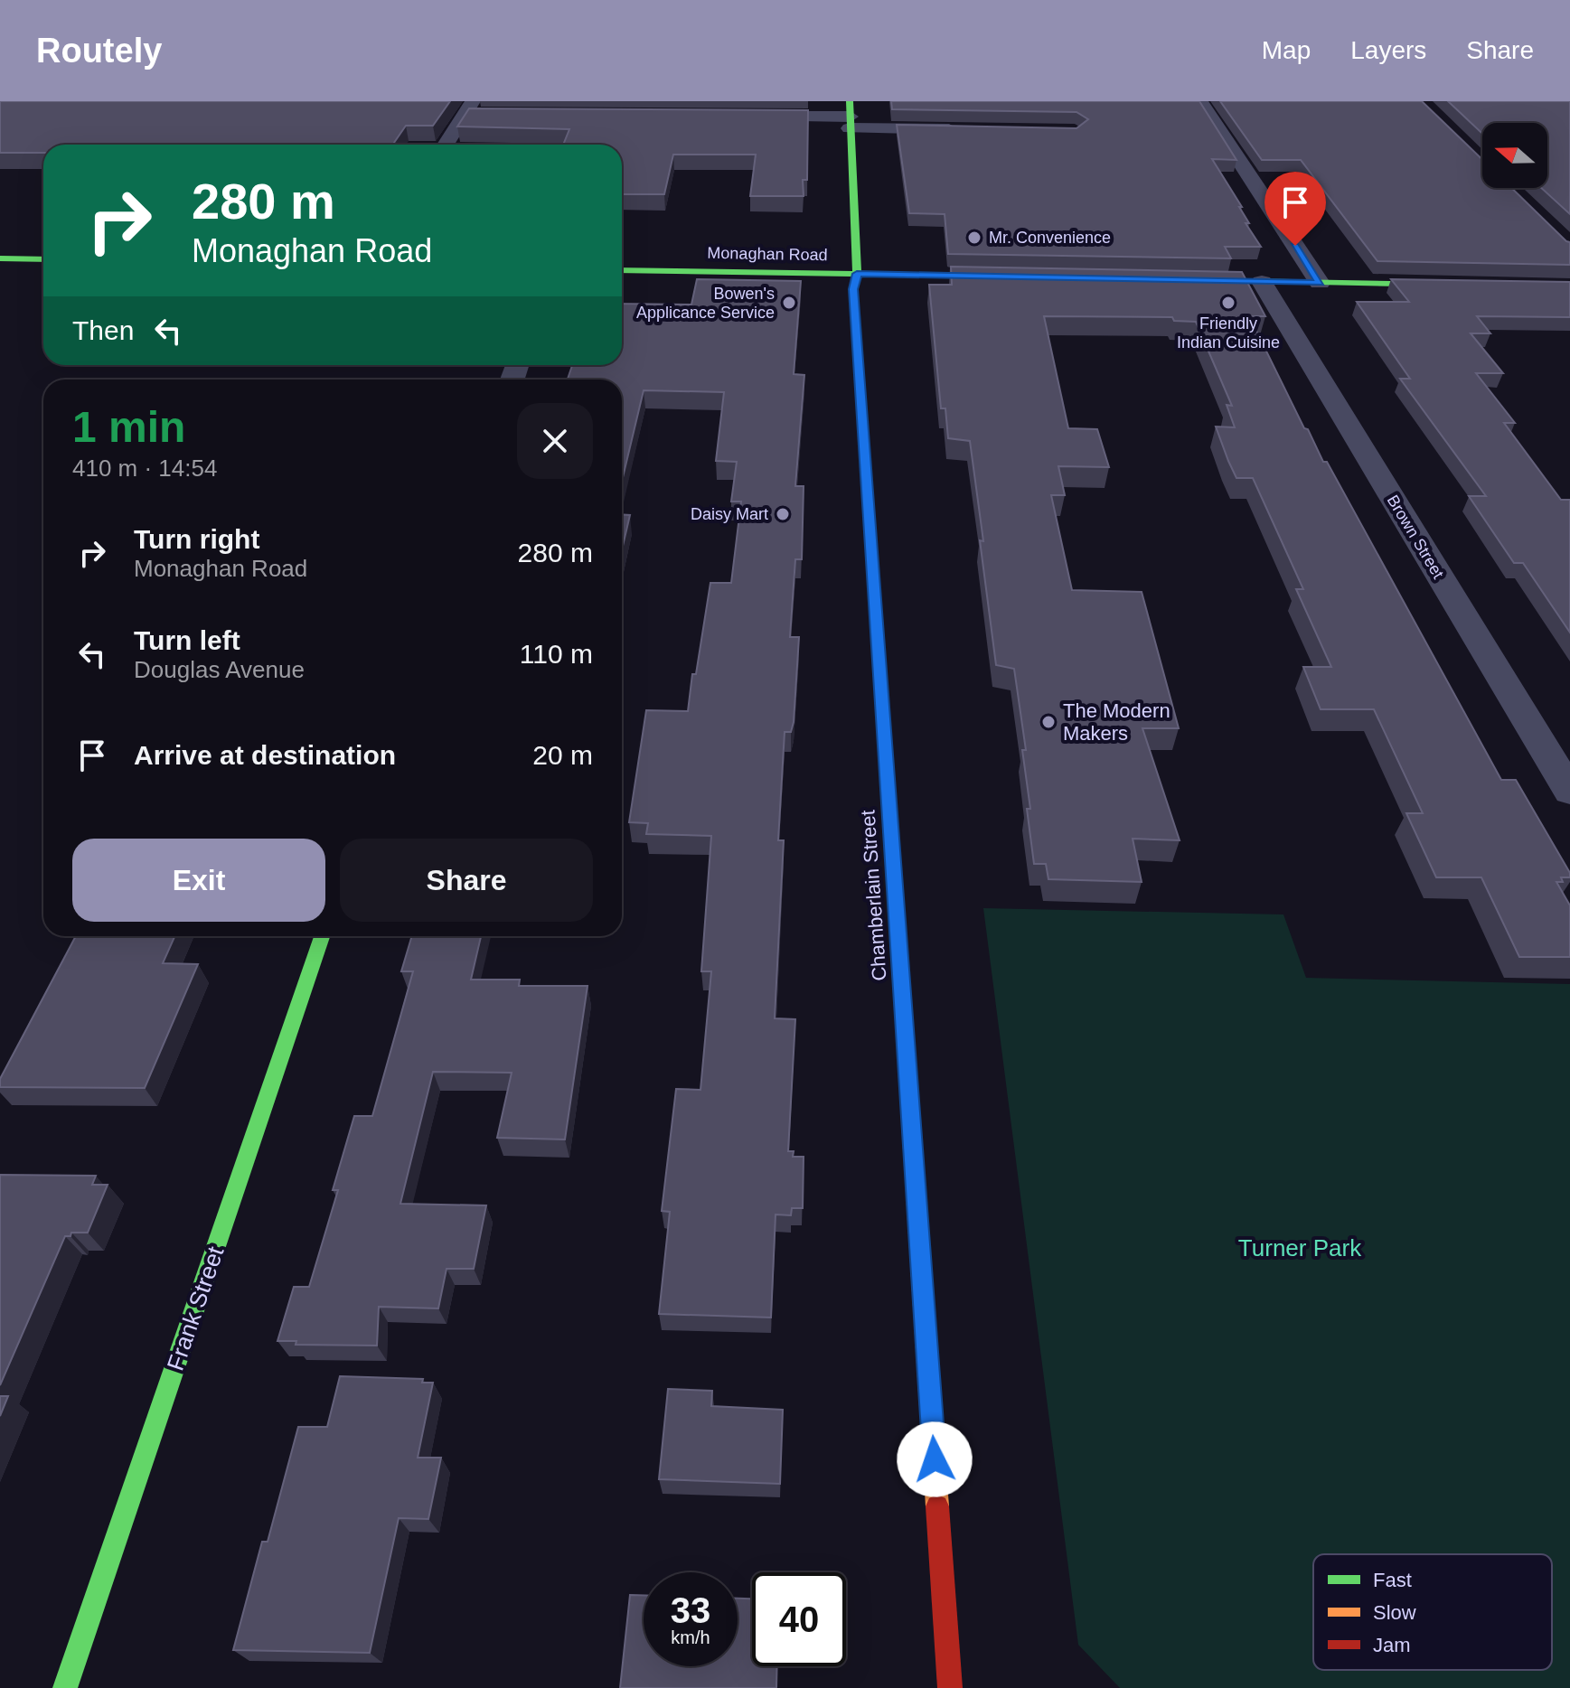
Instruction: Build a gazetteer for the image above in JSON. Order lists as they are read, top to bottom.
{
  "streets": {
    "street": [
      "Monaghan Road",
      "Brown Street",
      "Chamberlain Street",
      "Frank Street"
    ]
  },
  "crossings": [
    ["Monaghan Road", "Chamberlain Street"]
  ],
  "parks": ["Turner Park"],
  "places": [
    "Mr. Convenience",
    "Bowen's Applicance Service",
    "Friendly Indian Cuisine",
    "Daisy Mart",
    "The Modern Makers"
  ],
  "legend": ["Fast", "Slow", "Jam"],
  "north": "left",
  "page": {
    "header": "Routely",
    "nav": ["Map", "Layers", "Share"],
    "turn": ["280 m", "Monaghan Road"],
    "then": "Then",
    "heading": ["1 min", "410 m · 14:54"],
    "list": [
      {
        "name": "Turn right",
        "note": "Monaghan Road",
        "value": "280 m"
      },
      {
        "name": "Turn left",
        "note": "Douglas Avenue",
        "value": "110 m"
      },
      {
        "name": "Arrive at destination",
        "value": "20 m"
      }
    ],
    "buttons": ["Exit", "Share"],
    "speed": "33 km/h",
    "limit": "40"
  }
}
